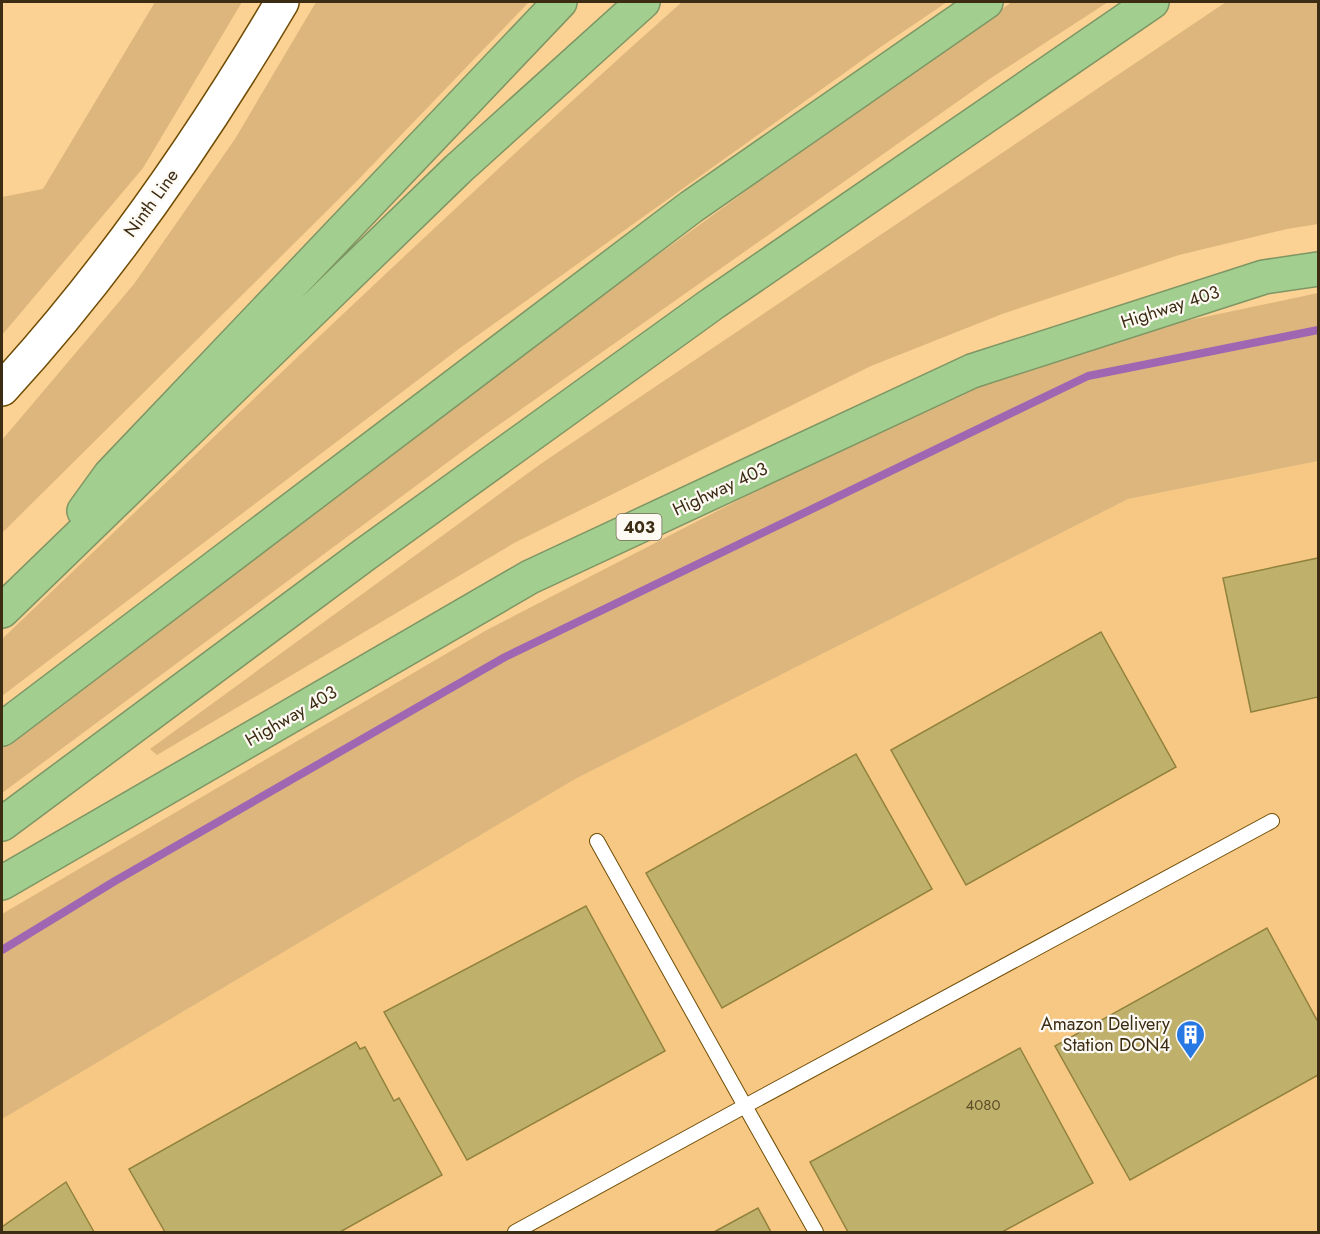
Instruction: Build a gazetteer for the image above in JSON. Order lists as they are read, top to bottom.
{
  "streets": {
    "highway": ["Highway 403", "403"],
    "main road": ["Ninth Line"]
  },
  "places": {
    "building": ["Amazon Delivery Station DON4"]
  },
  "house_numbers": ["4080"]
}
